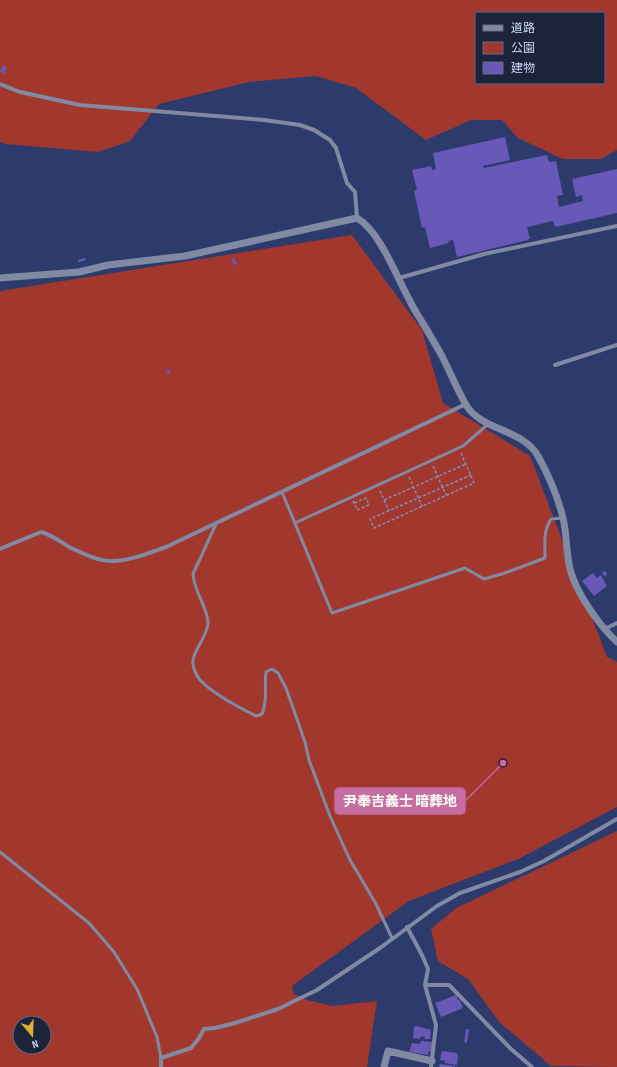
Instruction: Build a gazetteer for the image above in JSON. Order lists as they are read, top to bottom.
{
  "places": ["尹奉吉義士 暗葬地"],
  "legend": ["道路", "公園", "建物"],
  "north": "bottom"
}
